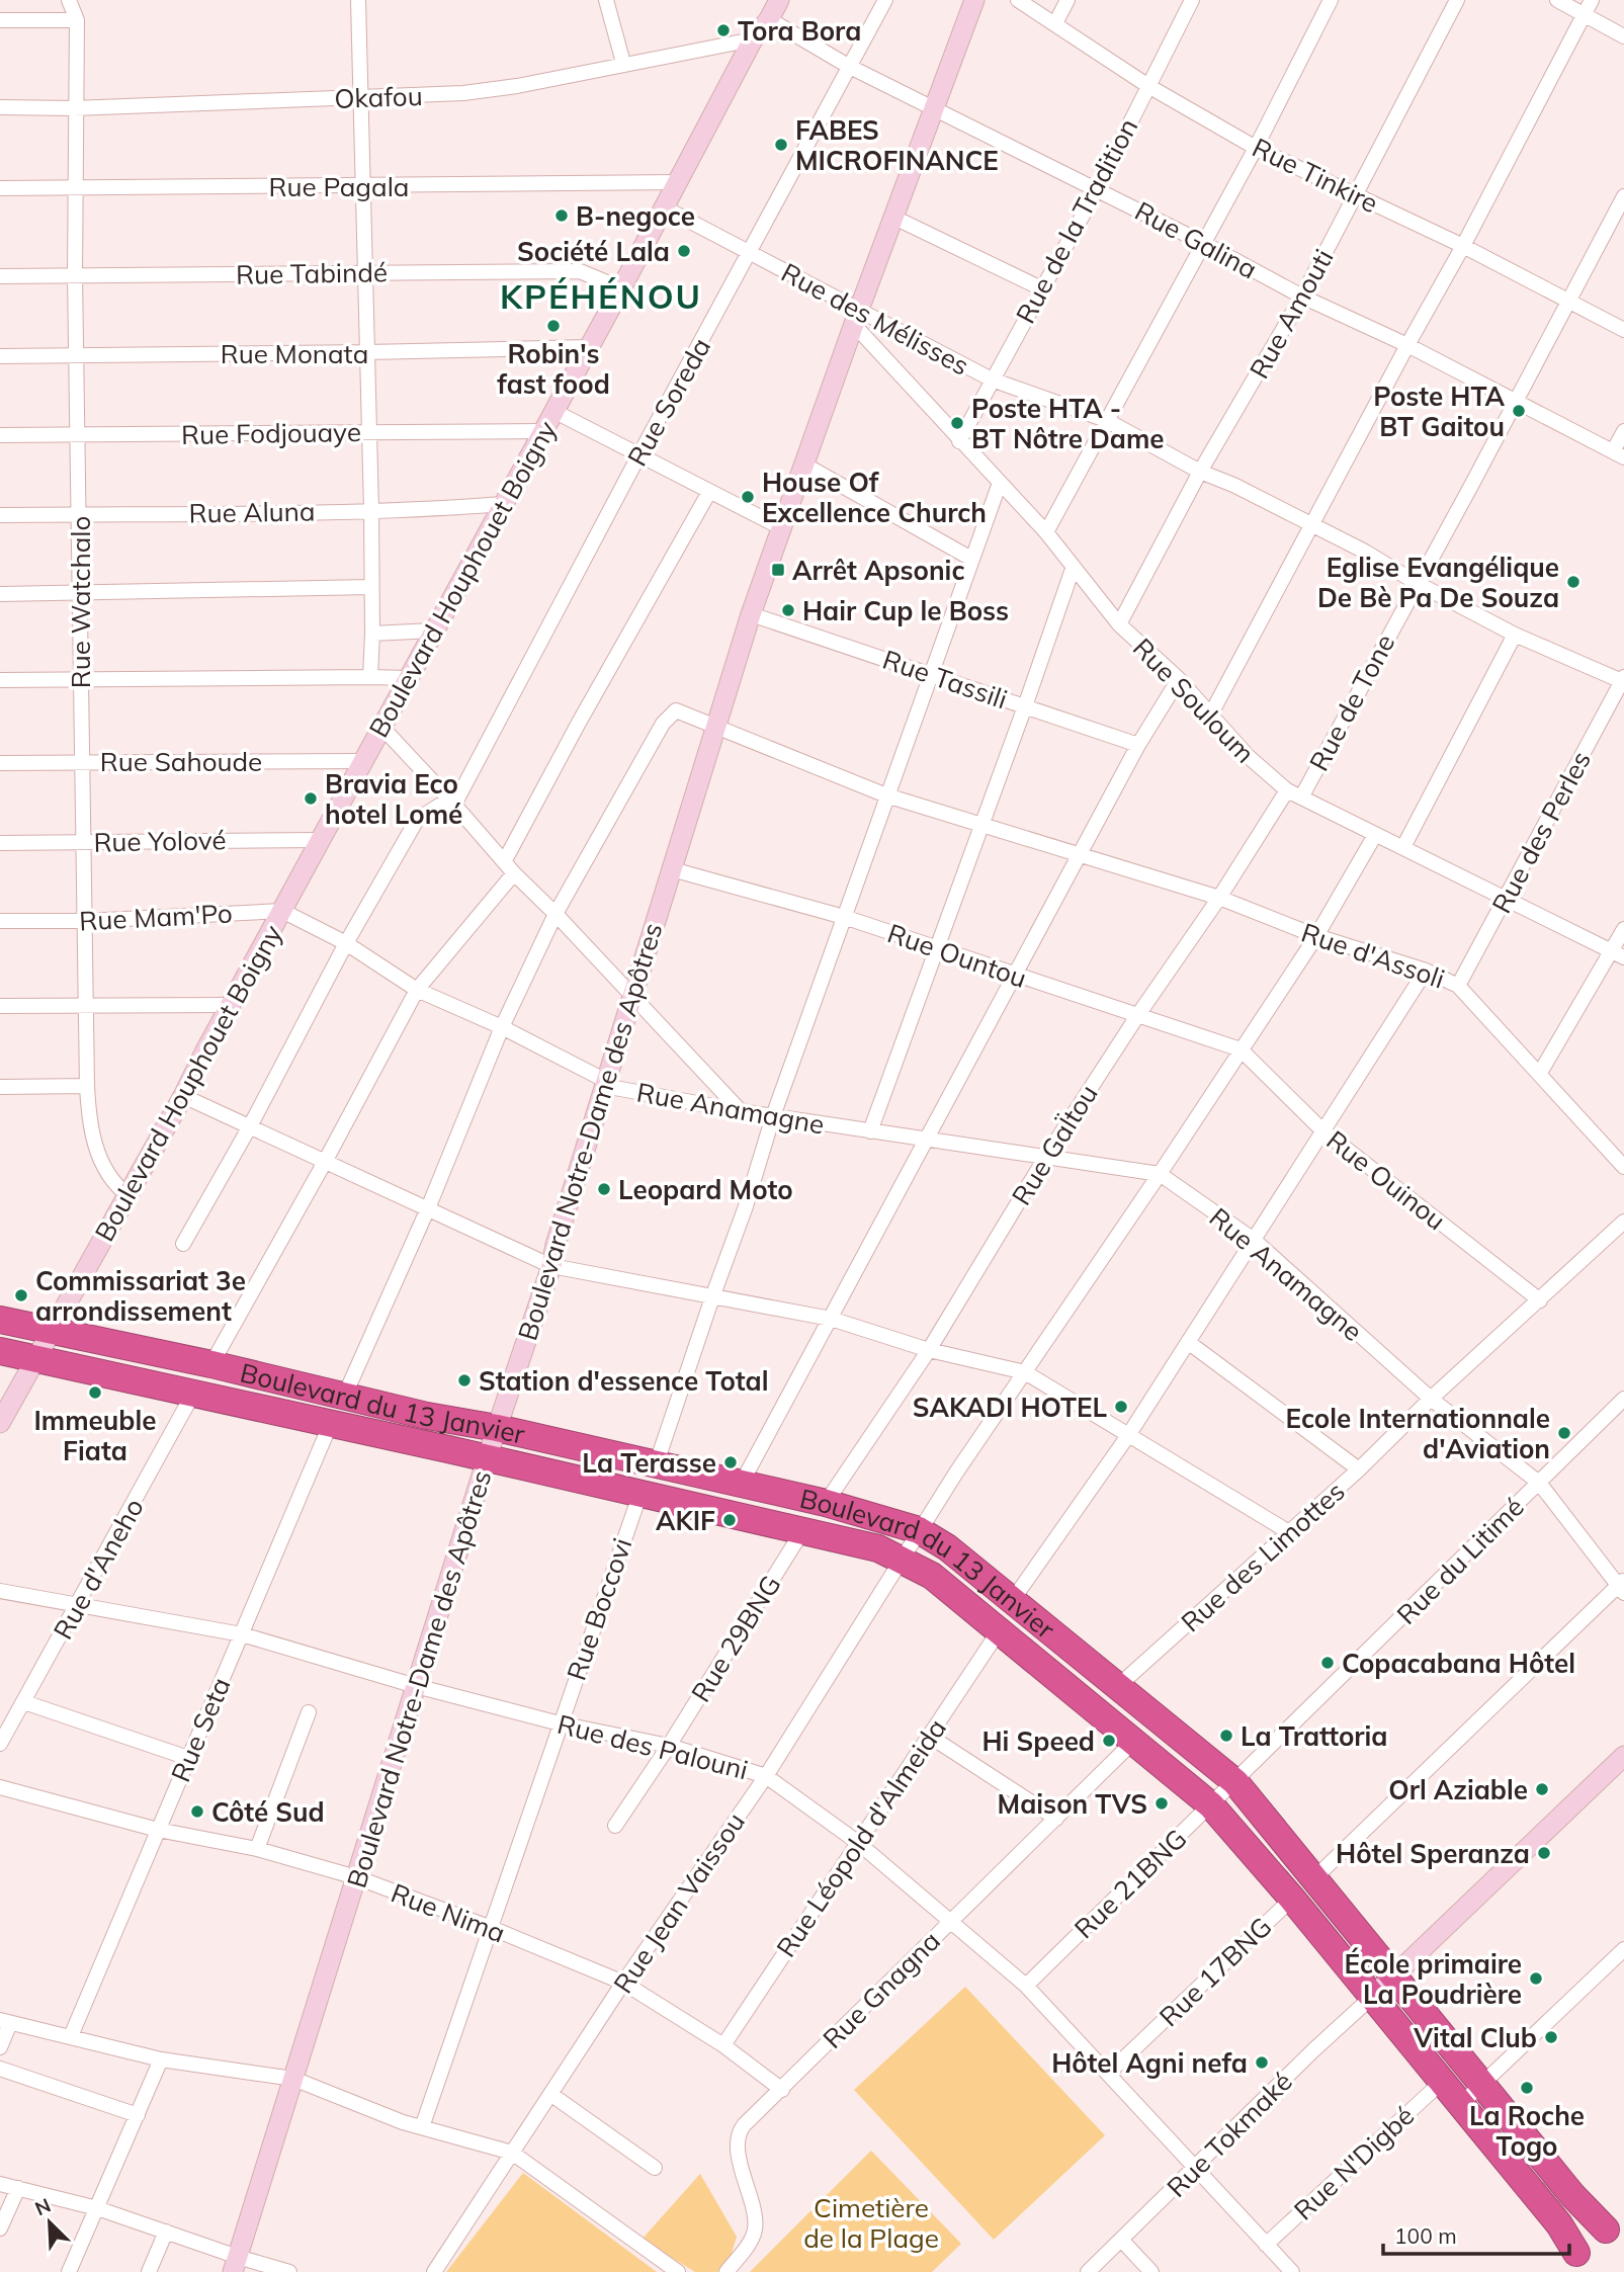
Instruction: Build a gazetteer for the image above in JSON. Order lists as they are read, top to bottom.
{
  "streets": {
    "highway": ["Boulevard du 13 Janvier"],
    "street": [
      "Okafou",
      "Rue Tinkire",
      "Rue Pagala",
      "Rue de la Tradition",
      "Rue Galina",
      "Rue Tabindé",
      "Rue Amouti",
      "Rue des Mélisses",
      "Rue Monata",
      "Rue Soreda",
      "Rue Fodjouaye",
      "Rue Aluna",
      "Boulevard Houphouet Boigny",
      "Rue Watchalo",
      "Rue Tassili",
      "Rue Souloum",
      "Rue de Tone",
      "Rue Sahoude",
      "Rue des Perles",
      "Rue Yolové",
      "Rue Mam'Po",
      "Rue Ountou",
      "Rue d'Assoli",
      "Rue Anamagne",
      "Boulevard Notre-Dame des Apôtres",
      "Rue GaÏtou",
      "Rue Ouinou",
      "Rue des Limottes",
      "Rue du Litimé",
      "Rue d'Aneho",
      "Rue Boccovi",
      "Rue 29BNG",
      "Rue Seta",
      "Rue des Palouni",
      "Rue Léopold d'Almeida",
      "Rue 21BNG",
      "Rue Jean Vaissou",
      "Rue Nima",
      "Rue 17BNG",
      "Rue Gnagna",
      "Rue Tokmaké",
      "Rue N'Digbé"
    ]
  },
  "crossings": [
    ["Okafou", "Boulevard Houphouet Boigny"],
    ["Okafou", "Rue Watchalo"],
    ["Rue Tinkire", "Rue de la Tradition"],
    ["Rue Tinkire", "Rue Amouti"],
    ["Rue Tinkire", "Rue de Tone"],
    ["Rue Pagala", "Boulevard Houphouet Boigny"],
    ["Rue Pagala", "Rue Watchalo"],
    ["Rue de la Tradition", "Rue Galina"],
    ["Rue de la Tradition", "Rue des Mélisses"],
    ["Rue de la Tradition", "Rue Souloum"],
    ["Rue Galina", "Rue Amouti"],
    ["Rue Galina", "Rue Soreda"],
    ["Rue Galina", "Boulevard Houphouet Boigny"],
    ["Rue Galina", "Rue de Tone"],
    ["Rue Galina", "Boulevard Notre-Dame des Apôtres"],
    ["Rue Tabindé", "Boulevard Houphouet Boigny"],
    ["Rue Tabindé", "Rue Watchalo"],
    ["Rue Amouti", "Rue des Mélisses"],
    ["Rue Amouti", "Rue Souloum"],
    ["Rue des Mélisses", "Rue Soreda"],
    ["Rue des Mélisses", "Boulevard Houphouet Boigny"],
    ["Rue des Mélisses", "Rue Souloum"],
    ["Rue des Mélisses", "Rue de Tone"],
    ["Rue des Mélisses", "Rue des Perles"],
    ["Rue des Mélisses", "Boulevard Notre-Dame des Apôtres"],
    ["Rue Monata", "Boulevard Houphouet Boigny"],
    ["Rue Monata", "Rue Watchalo"],
    ["Rue Fodjouaye", "Boulevard Houphouet Boigny"],
    ["Rue Fodjouaye", "Rue Watchalo"],
    ["Rue Aluna", "Boulevard Houphouet Boigny"],
    ["Rue Aluna", "Rue Watchalo"],
    ["Boulevard Houphouet Boigny", "Rue Watchalo"],
    ["Boulevard Houphouet Boigny", "Rue Sahoude"],
    ["Boulevard Houphouet Boigny", "Rue Yolové"],
    ["Boulevard Houphouet Boigny", "Rue Mam'Po"],
    ["Boulevard Houphouet Boigny", "Boulevard du 13 Janvier"],
    ["Rue Watchalo", "Rue Sahoude"],
    ["Rue Watchalo", "Rue Yolové"],
    ["Rue Watchalo", "Rue Mam'Po"],
    ["Rue Tassili", "Boulevard Notre-Dame des Apôtres"],
    ["Rue Souloum", "Rue de Tone"],
    ["Rue Souloum", "Rue des Perles"],
    ["Rue Souloum", "Boulevard Notre-Dame des Apôtres"],
    ["Rue Souloum", "Rue GaÏtou"],
    ["Rue Souloum", "Rue Jean Vaissou"],
    ["Rue de Tone", "Rue GaÏtou"],
    ["Rue des Perles", "Rue d'Assoli"],
    ["Rue Mam'Po", "Rue Anamagne"],
    ["Rue Ountou", "Boulevard Notre-Dame des Apôtres"],
    ["Rue Ountou", "Rue GaÏtou"],
    ["Rue Ountou", "Rue Ouinou"],
    ["Rue Ountou", "Rue Jean Vaissou"],
    ["Rue d'Assoli", "Boulevard Notre-Dame des Apôtres"],
    ["Rue d'Assoli", "Rue GaÏtou"],
    ["Rue d'Assoli", "Rue Jean Vaissou"],
    ["Rue Anamagne", "Boulevard Notre-Dame des Apôtres"],
    ["Rue Anamagne", "Rue GaÏtou"],
    ["Rue Anamagne", "Rue des Limottes"],
    ["Rue Anamagne", "Rue du Litimé"],
    ["Rue Anamagne", "Rue Jean Vaissou"],
    ["Boulevard Notre-Dame des Apôtres", "Boulevard du 13 Janvier"],
    ["Boulevard Notre-Dame des Apôtres", "Rue des Palouni"],
    ["Boulevard Notre-Dame des Apôtres", "Rue Nima"],
    ["Rue GaÏtou", "Boulevard du 13 Janvier"],
    ["Rue Ouinou", "Rue des Limottes"],
    ["Rue Ouinou", "Rue Jean Vaissou"],
    ["Boulevard du 13 Janvier", "Rue des Limottes"],
    ["Boulevard du 13 Janvier", "Rue du Litimé"],
    ["Boulevard du 13 Janvier", "Rue d'Aneho"],
    ["Boulevard du 13 Janvier", "Rue Boccovi"],
    ["Boulevard du 13 Janvier", "Rue 29BNG"],
    ["Boulevard du 13 Janvier", "Rue Seta"],
    ["Boulevard du 13 Janvier", "Rue Léopold d'Almeida"],
    ["Boulevard du 13 Janvier", "Rue 21BNG"],
    ["Boulevard du 13 Janvier", "Rue Jean Vaissou"],
    ["Boulevard du 13 Janvier", "Rue 17BNG"],
    ["Boulevard du 13 Janvier", "Rue Gnagna"],
    ["Boulevard du 13 Janvier", "Rue Tokmaké"],
    ["Boulevard du 13 Janvier", "Rue N'Digbé"],
    ["Rue du Litimé", "Rue 21BNG"],
    ["Rue d'Aneho", "Rue des Palouni"],
    ["Rue Boccovi", "Rue des Palouni"],
    ["Rue Boccovi", "Rue Nima"],
    ["Rue 29BNG", "Rue des Palouni"],
    ["Rue Seta", "Rue des Palouni"],
    ["Rue Seta", "Rue Nima"],
    ["Rue des Palouni", "Rue Léopold d'Almeida"],
    ["Rue des Palouni", "Rue 21BNG"],
    ["Rue des Palouni", "Rue Jean Vaissou"],
    ["Rue des Palouni", "Rue 17BNG"],
    ["Rue des Palouni", "Rue Gnagna"],
    ["Rue des Palouni", "Rue Tokmaké"],
    ["Rue des Palouni", "Rue N'Digbé"],
    ["Rue Léopold d'Almeida", "Rue Nima"],
    ["Rue Jean Vaissou", "Rue Nima"],
    ["Rue Nima", "Rue Gnagna"]
  ],
  "districts": ["KPÉHÉNOU"],
  "parks": ["Cimetière de la Plage"],
  "places": {
    "other": [
      "Tora Bora",
      "FABES MICROFINANCE",
      "B-negoce",
      "Société Lala",
      "Robin's fast food",
      "Poste HTA BT Gaitou",
      "Poste HTA - BT Nôtre Dame",
      "House Of Excellence Church",
      "Eglise Evangélique De Bè Pa De Souza",
      "Hair Cup le Boss",
      "Bravia Eco hotel Lomé",
      "Leopard Moto",
      "Commissariat 3e arrondissement",
      "Station d'essence Total",
      "Immeuble Fiata",
      "SAKADI HOTEL",
      "Ecole Internationnale d'Aviation",
      "La Terasse",
      "AKIF",
      "Copacabana Hôtel",
      "La Trattoria",
      "Hi Speed",
      "Orl Aziable",
      "Maison TVS",
      "Côté Sud",
      "Hôtel Speranza",
      "École primaire La Poudrière",
      "Vital Club",
      "Hôtel Agni nefa",
      "La Roche Togo"
    ],
    "transit": ["Arrêt Apsonic"]
  },
  "scale_bar": "100 m",
  "north": "top left"
}
